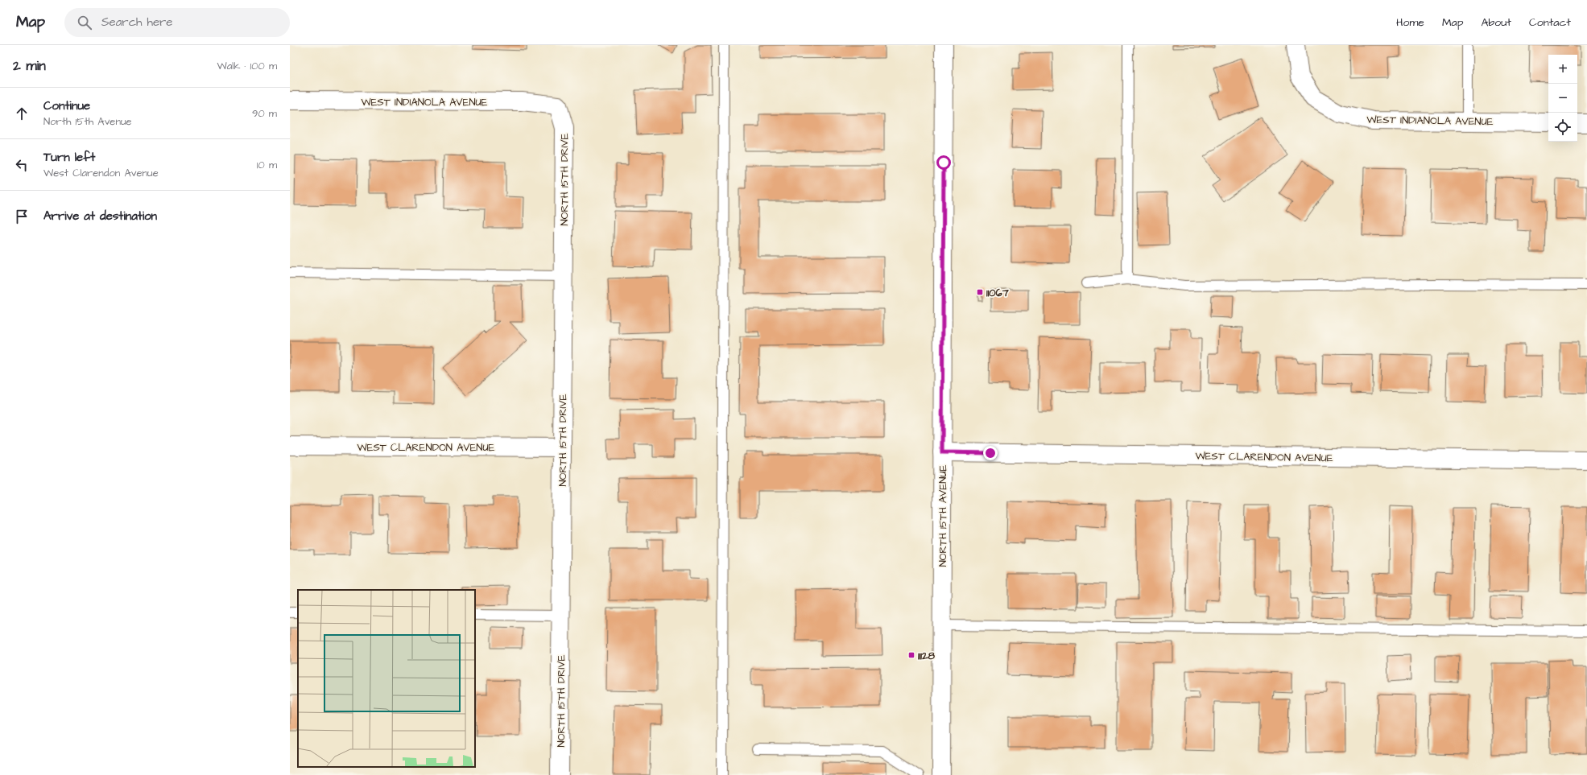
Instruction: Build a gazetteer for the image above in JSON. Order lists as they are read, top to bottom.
{
  "streets": {
    "street": [
      "WEST INDIANOLA AVENUE",
      "NORTH 15TH DRIVE",
      "WEST CLARENDON AVENUE",
      "NORTH 15TH AVENUE"
    ]
  },
  "crossings": [
    ["WEST INDIANOLA AVENUE", "NORTH 15TH DRIVE"],
    ["NORTH 15TH DRIVE", "WEST CLARENDON AVENUE"],
    ["WEST CLARENDON AVENUE", "NORTH 15TH AVENUE"]
  ],
  "places": {
    "transit": ["11067", "11128"]
  },
  "page": {
    "header": "Map",
    "search": "Search here",
    "nav": [
      "Home",
      "Map",
      "About",
      "Contact"
    ],
    "heading": ["2 min", "Walk · 100 m"],
    "map_buttons": ["+", "−"],
    "list": [
      ["Continue", "North 15th Avenue", "90 m"],
      ["Turn left", "West Clarendon Avenue", "10 m"],
      "Arrive at destination"
    ]
  }
}
